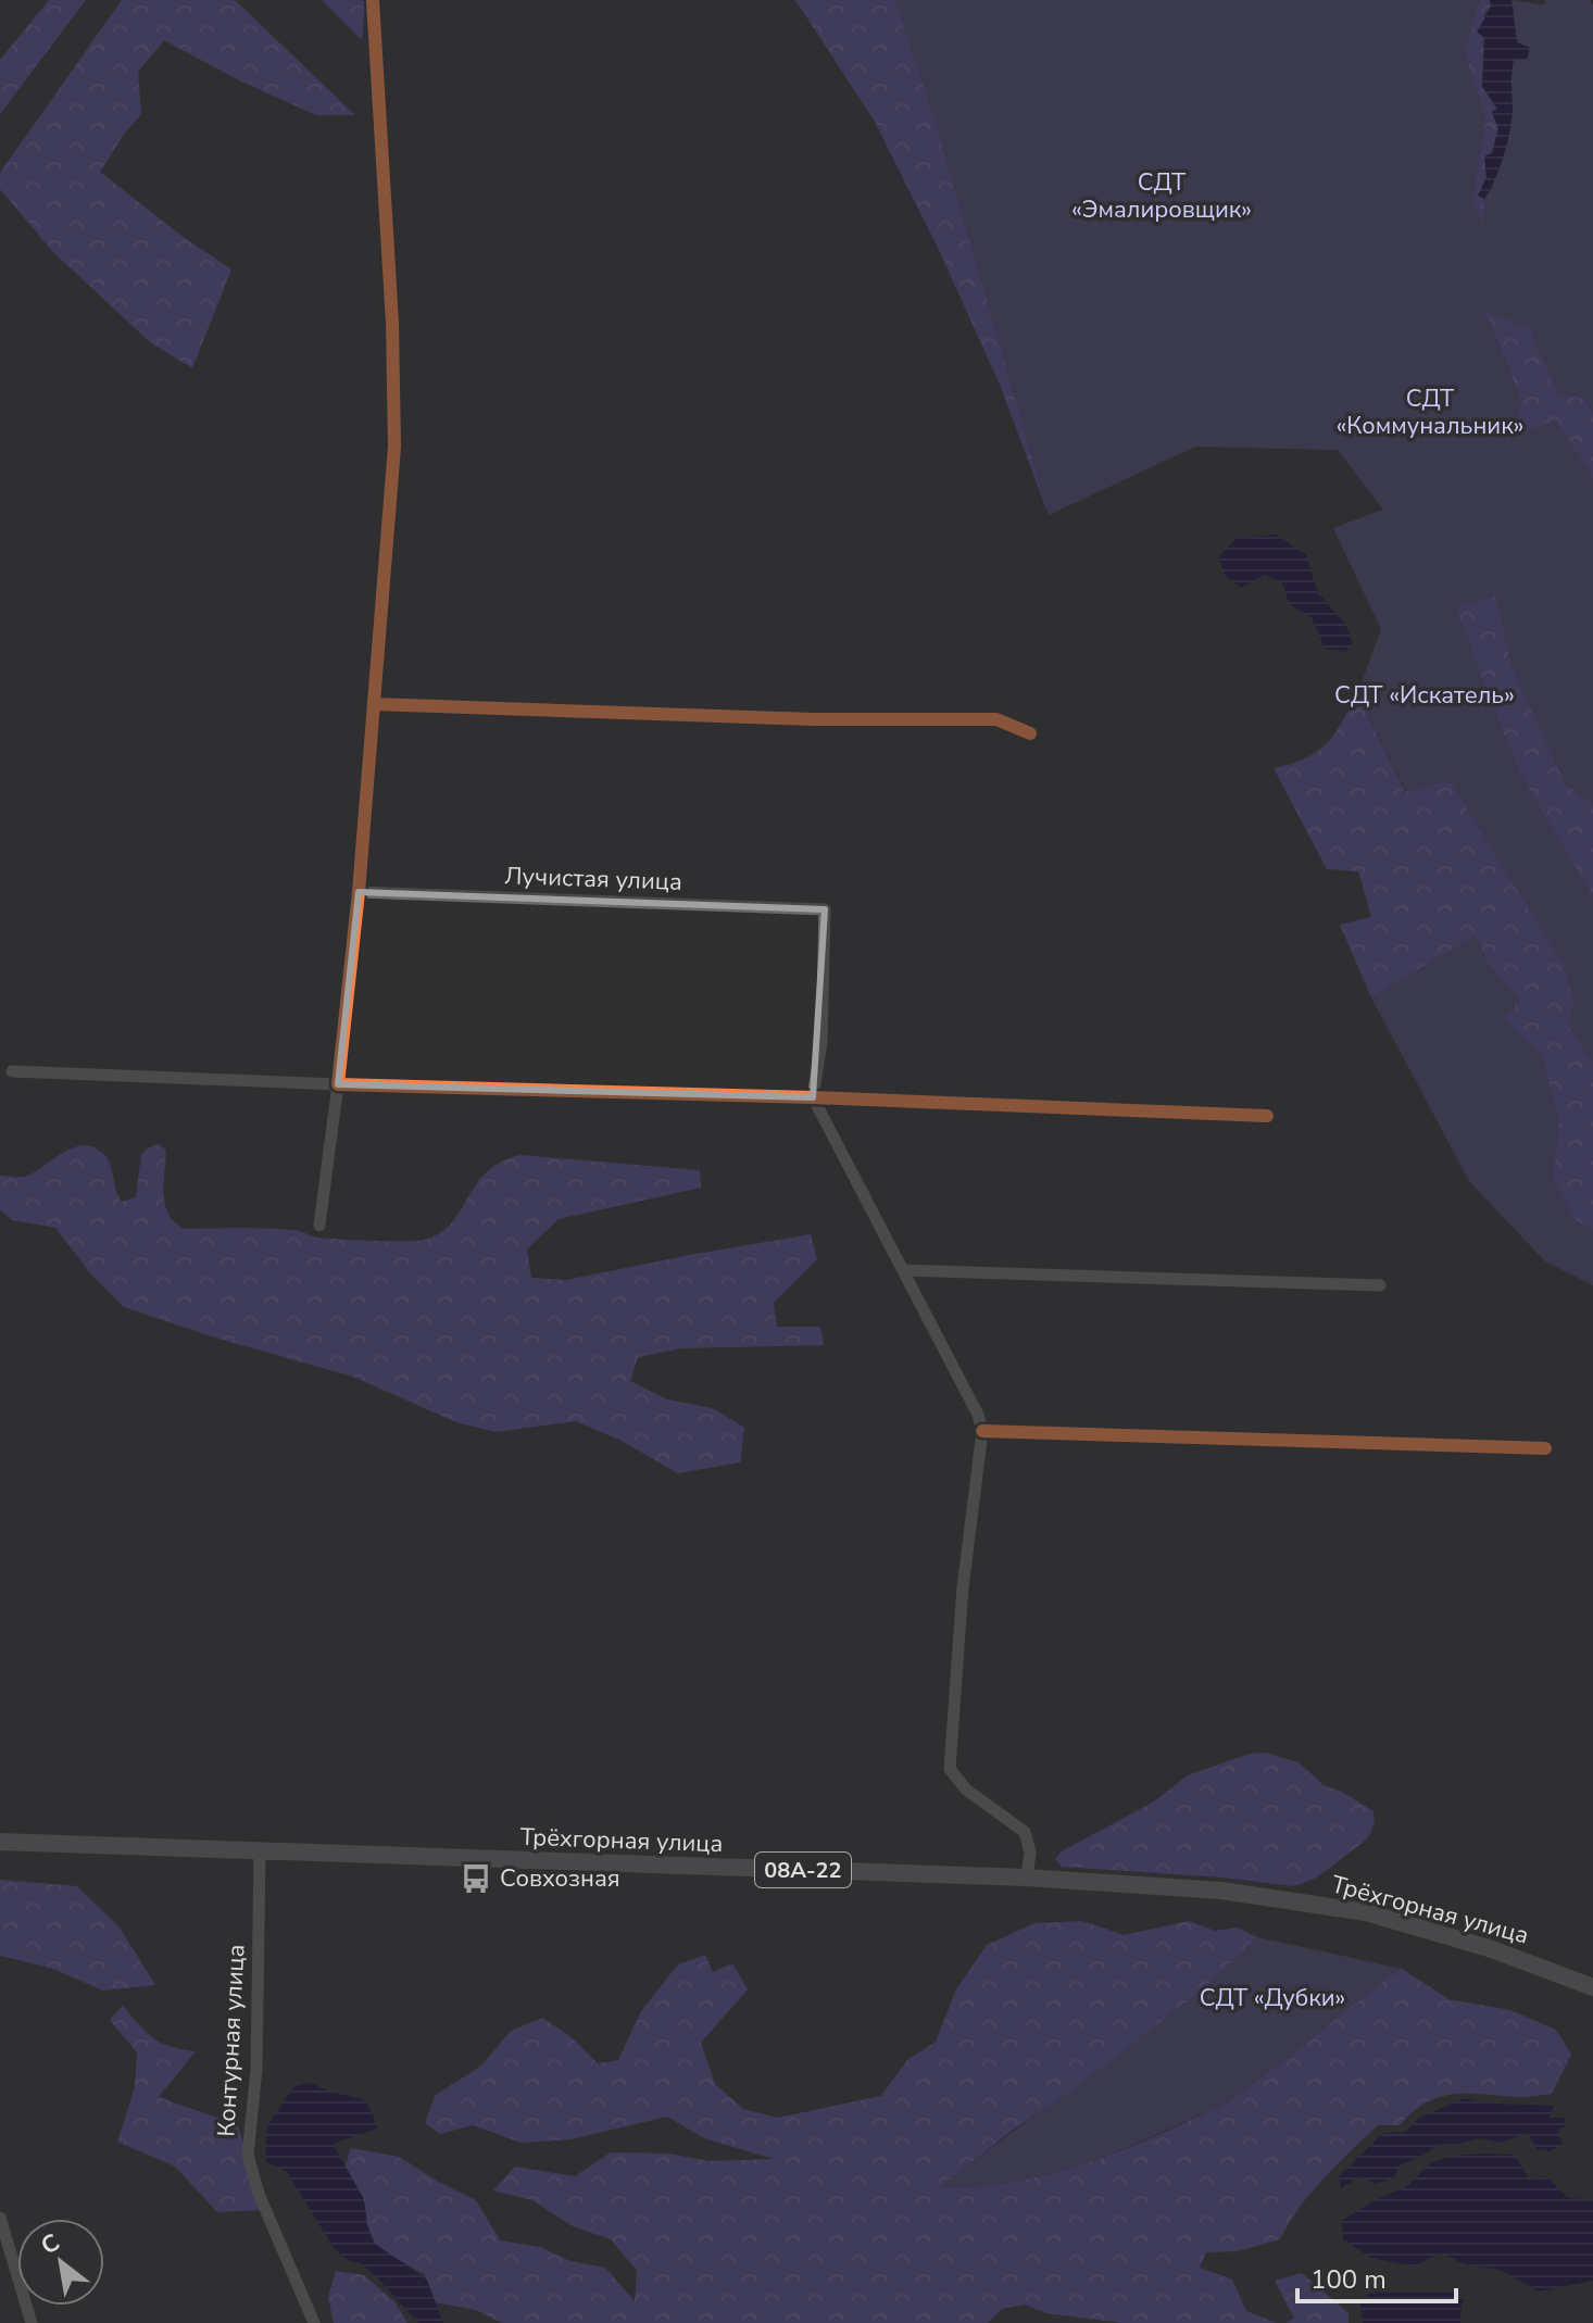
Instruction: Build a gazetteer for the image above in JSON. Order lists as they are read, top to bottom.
{
  "streets": {
    "highway": ["Трёхгорная улица", "08А-22"],
    "street": ["Лучистая улица", "Контурная улица"]
  },
  "crossings": [
    ["Трёхгорная улица", "Контурная улица"]
  ],
  "parks": [
    "СДТ «Эмалировщик»",
    "СДТ «Коммунальник»",
    "СДТ «Искатель»",
    "СДТ «Дубки»"
  ],
  "places": {
    "bus stop": ["Совхозная"]
  },
  "scale_bar": "100 m",
  "north": "top left"
}
